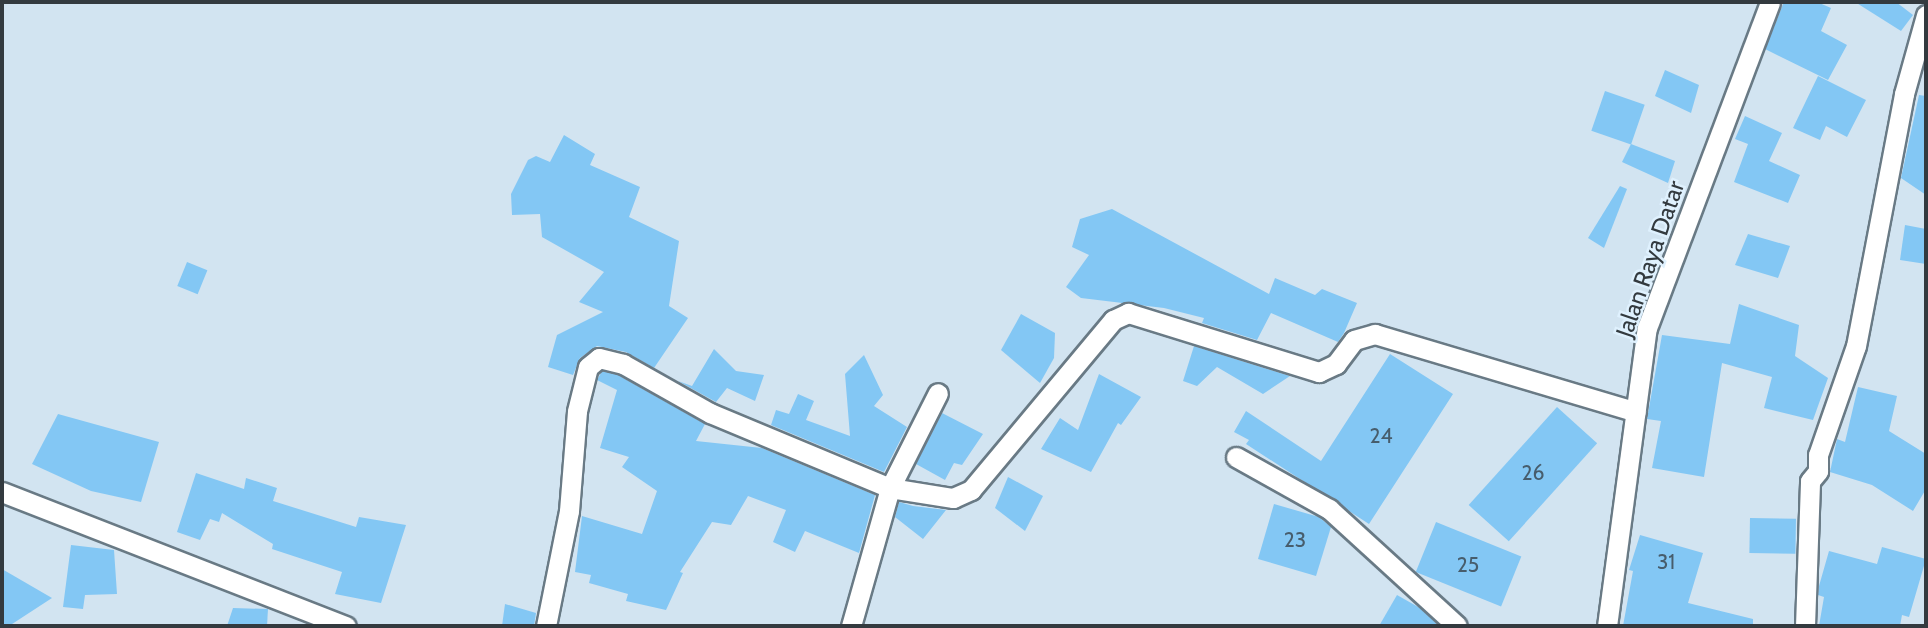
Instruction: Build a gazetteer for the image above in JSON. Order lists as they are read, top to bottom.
{
  "streets": {
    "street": ["Jalan Raya Datar"]
  },
  "house_numbers": [
    "24",
    "26",
    "23",
    "31",
    "25"
  ]
}
